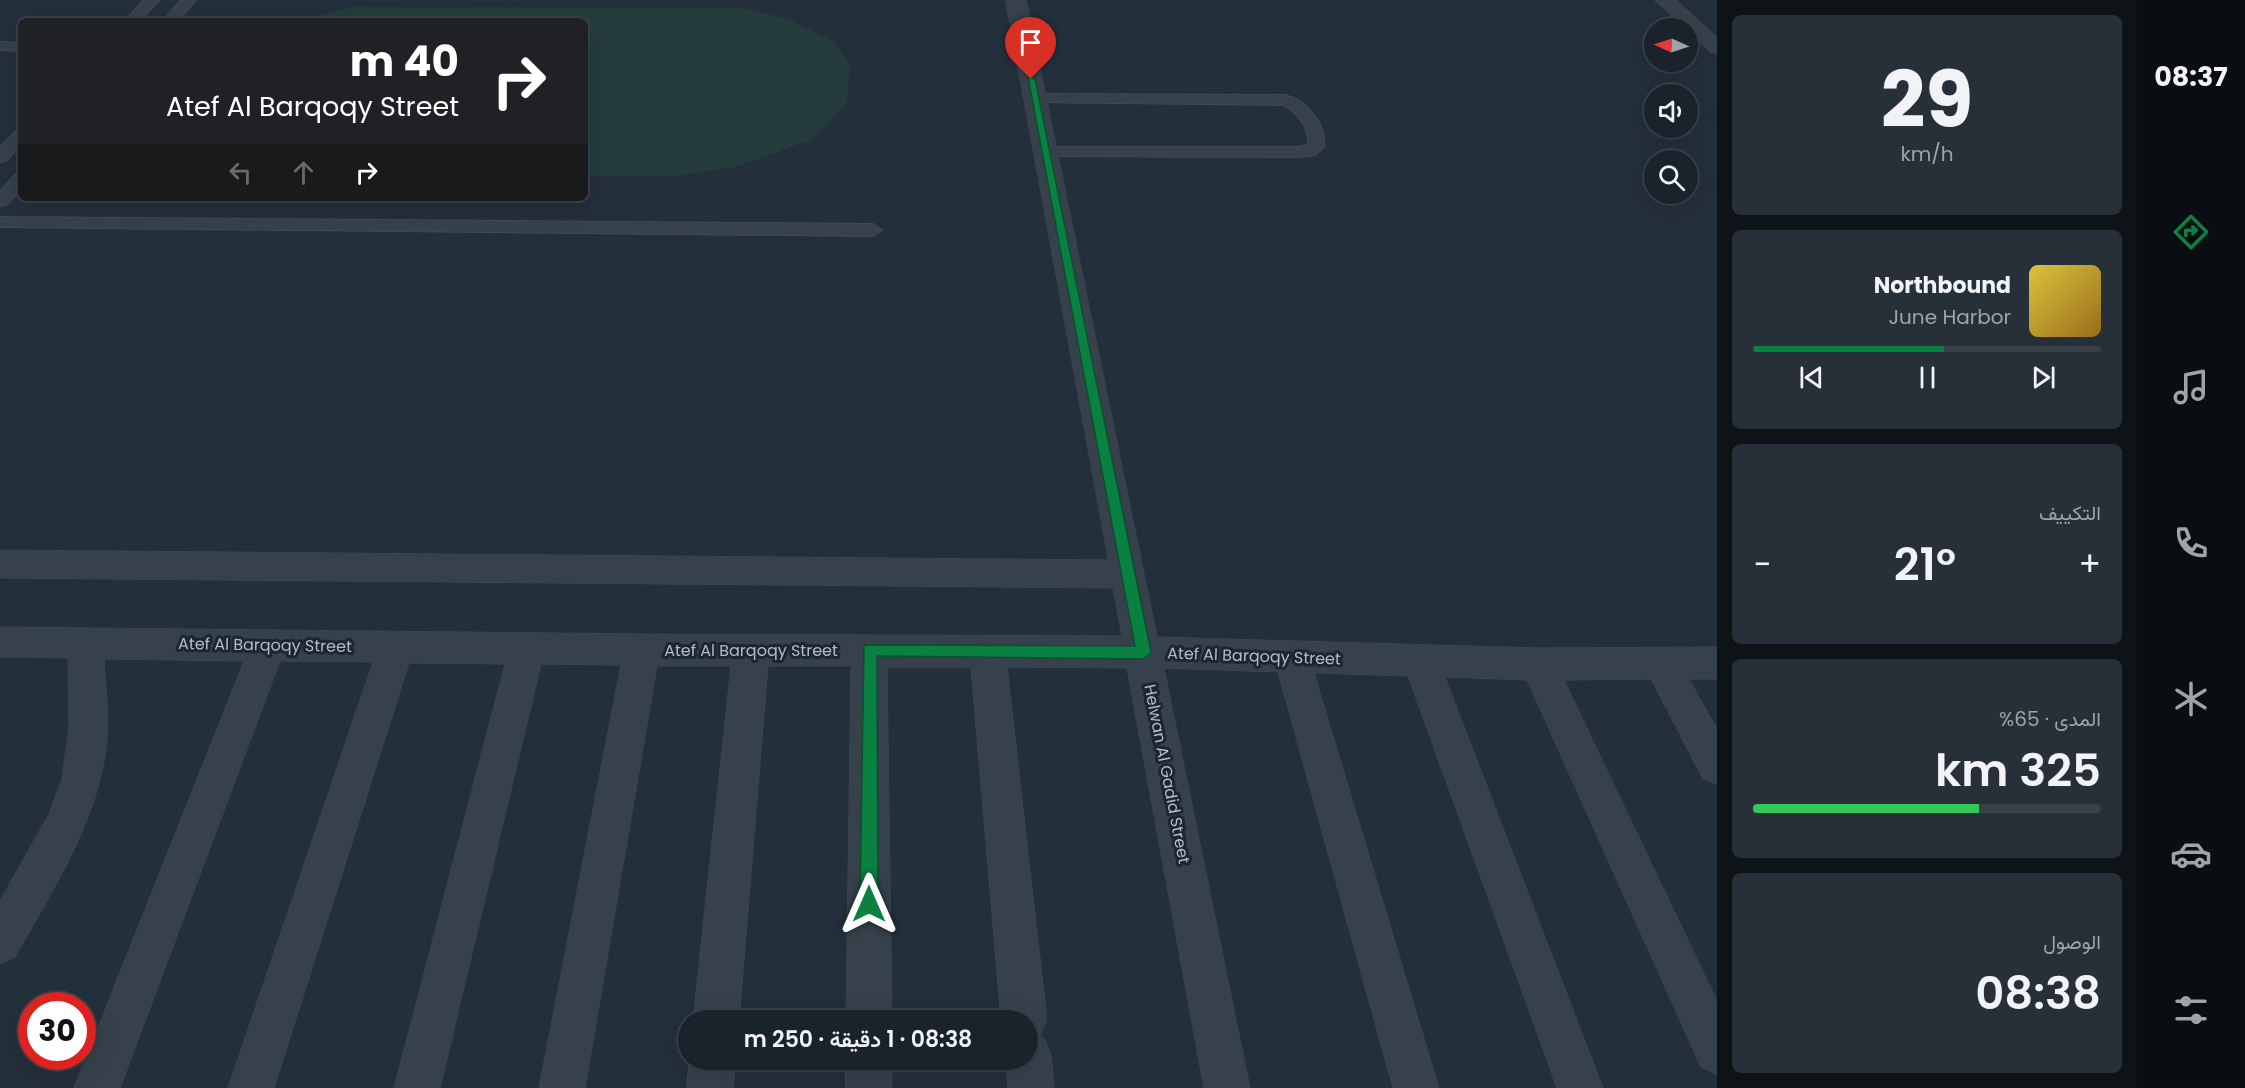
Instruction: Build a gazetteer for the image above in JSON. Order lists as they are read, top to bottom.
{
  "streets": {
    "street": ["Atef Al Barqoqy Street", "Helwan Al Gadid Street"]
  },
  "crossings": [
    ["Atef Al Barqoqy Street", "Helwan Al Gadid Street"]
  ],
  "north": "left",
  "page": {
    "tabs": "08:37",
    "tile": [
      ["29", "km/h"],
      "التكييف",
      ["المدى · 65%", "325 km"],
      ["الوصول", "08:38"]
    ],
    "turn": ["40 m", "Atef Al Barqoqy Street"],
    "song": ["Northbound", "June Harbor"],
    "heat": ["−", "21°", "+"],
    "limit": "30",
    "trip": "08:38 · 1 دقيقة · 250 m"
  }
}
